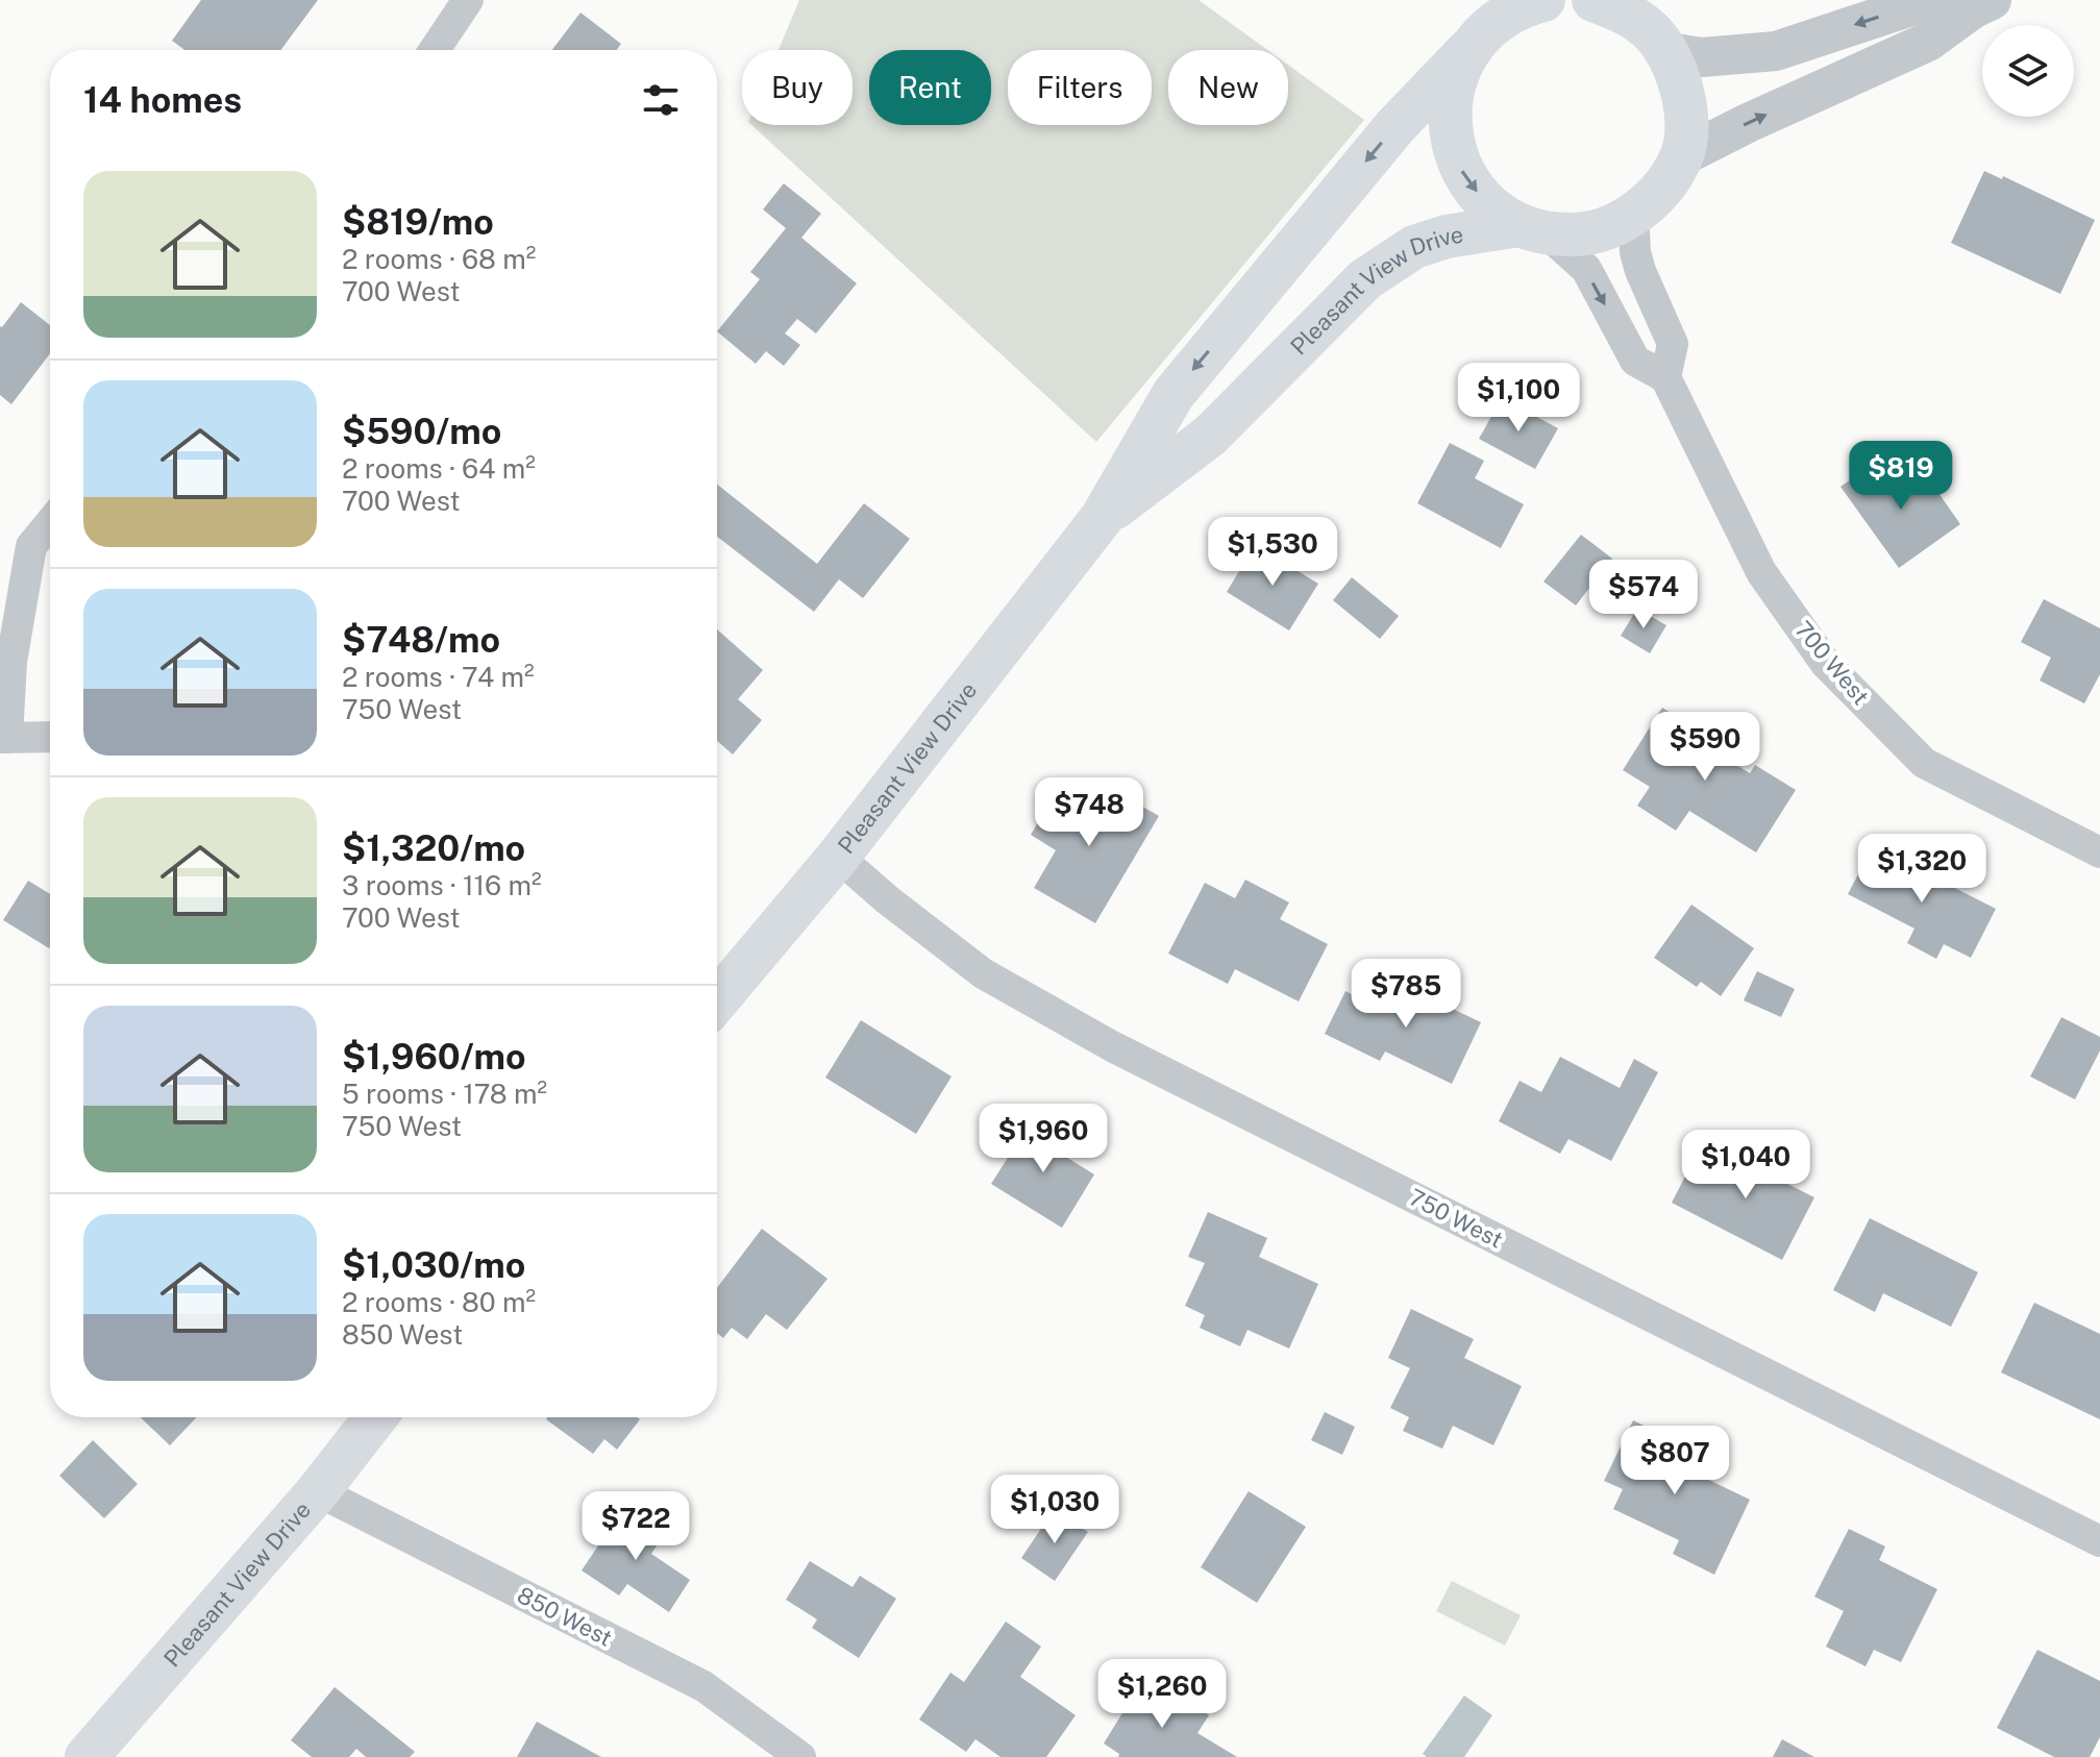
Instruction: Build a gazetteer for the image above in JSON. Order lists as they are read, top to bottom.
{
  "streets": {
    "main road": ["Pleasant View Drive"],
    "street": ["700 West", "750 West", "850 West"]
  },
  "crossings": [
    ["Pleasant View Drive", "750 West"],
    ["Pleasant View Drive", "850 West"]
  ],
  "page": {
    "chip": [
      "Buy",
      "Rent",
      "Filters",
      "New"
    ],
    "heading": "14 homes",
    "list": [
      {
        "name": "$819/mo",
        "note": "2 rooms · 68 m² · 700 West"
      },
      {
        "name": "$590/mo",
        "note": "2 rooms · 64 m² · 700 West"
      },
      {
        "name": "$748/mo",
        "note": "2 rooms · 74 m² · 750 West"
      },
      {
        "name": "$1,320/mo",
        "note": "3 rooms · 116 m² · 700 West"
      },
      {
        "name": "$1,960/mo",
        "note": "5 rooms · 178 m² · 750 West"
      },
      {
        "name": "$1,030/mo",
        "note": "2 rooms · 80 m² · 850 West"
      }
    ],
    "price": [
      "$1,100",
      "$819",
      "$1,530",
      "$574",
      "$590",
      "$748",
      "$1,320",
      "$785",
      "$1,960",
      "$1,040",
      "$807",
      "$1,030",
      "$722",
      "$1,260"
    ]
  }
}
